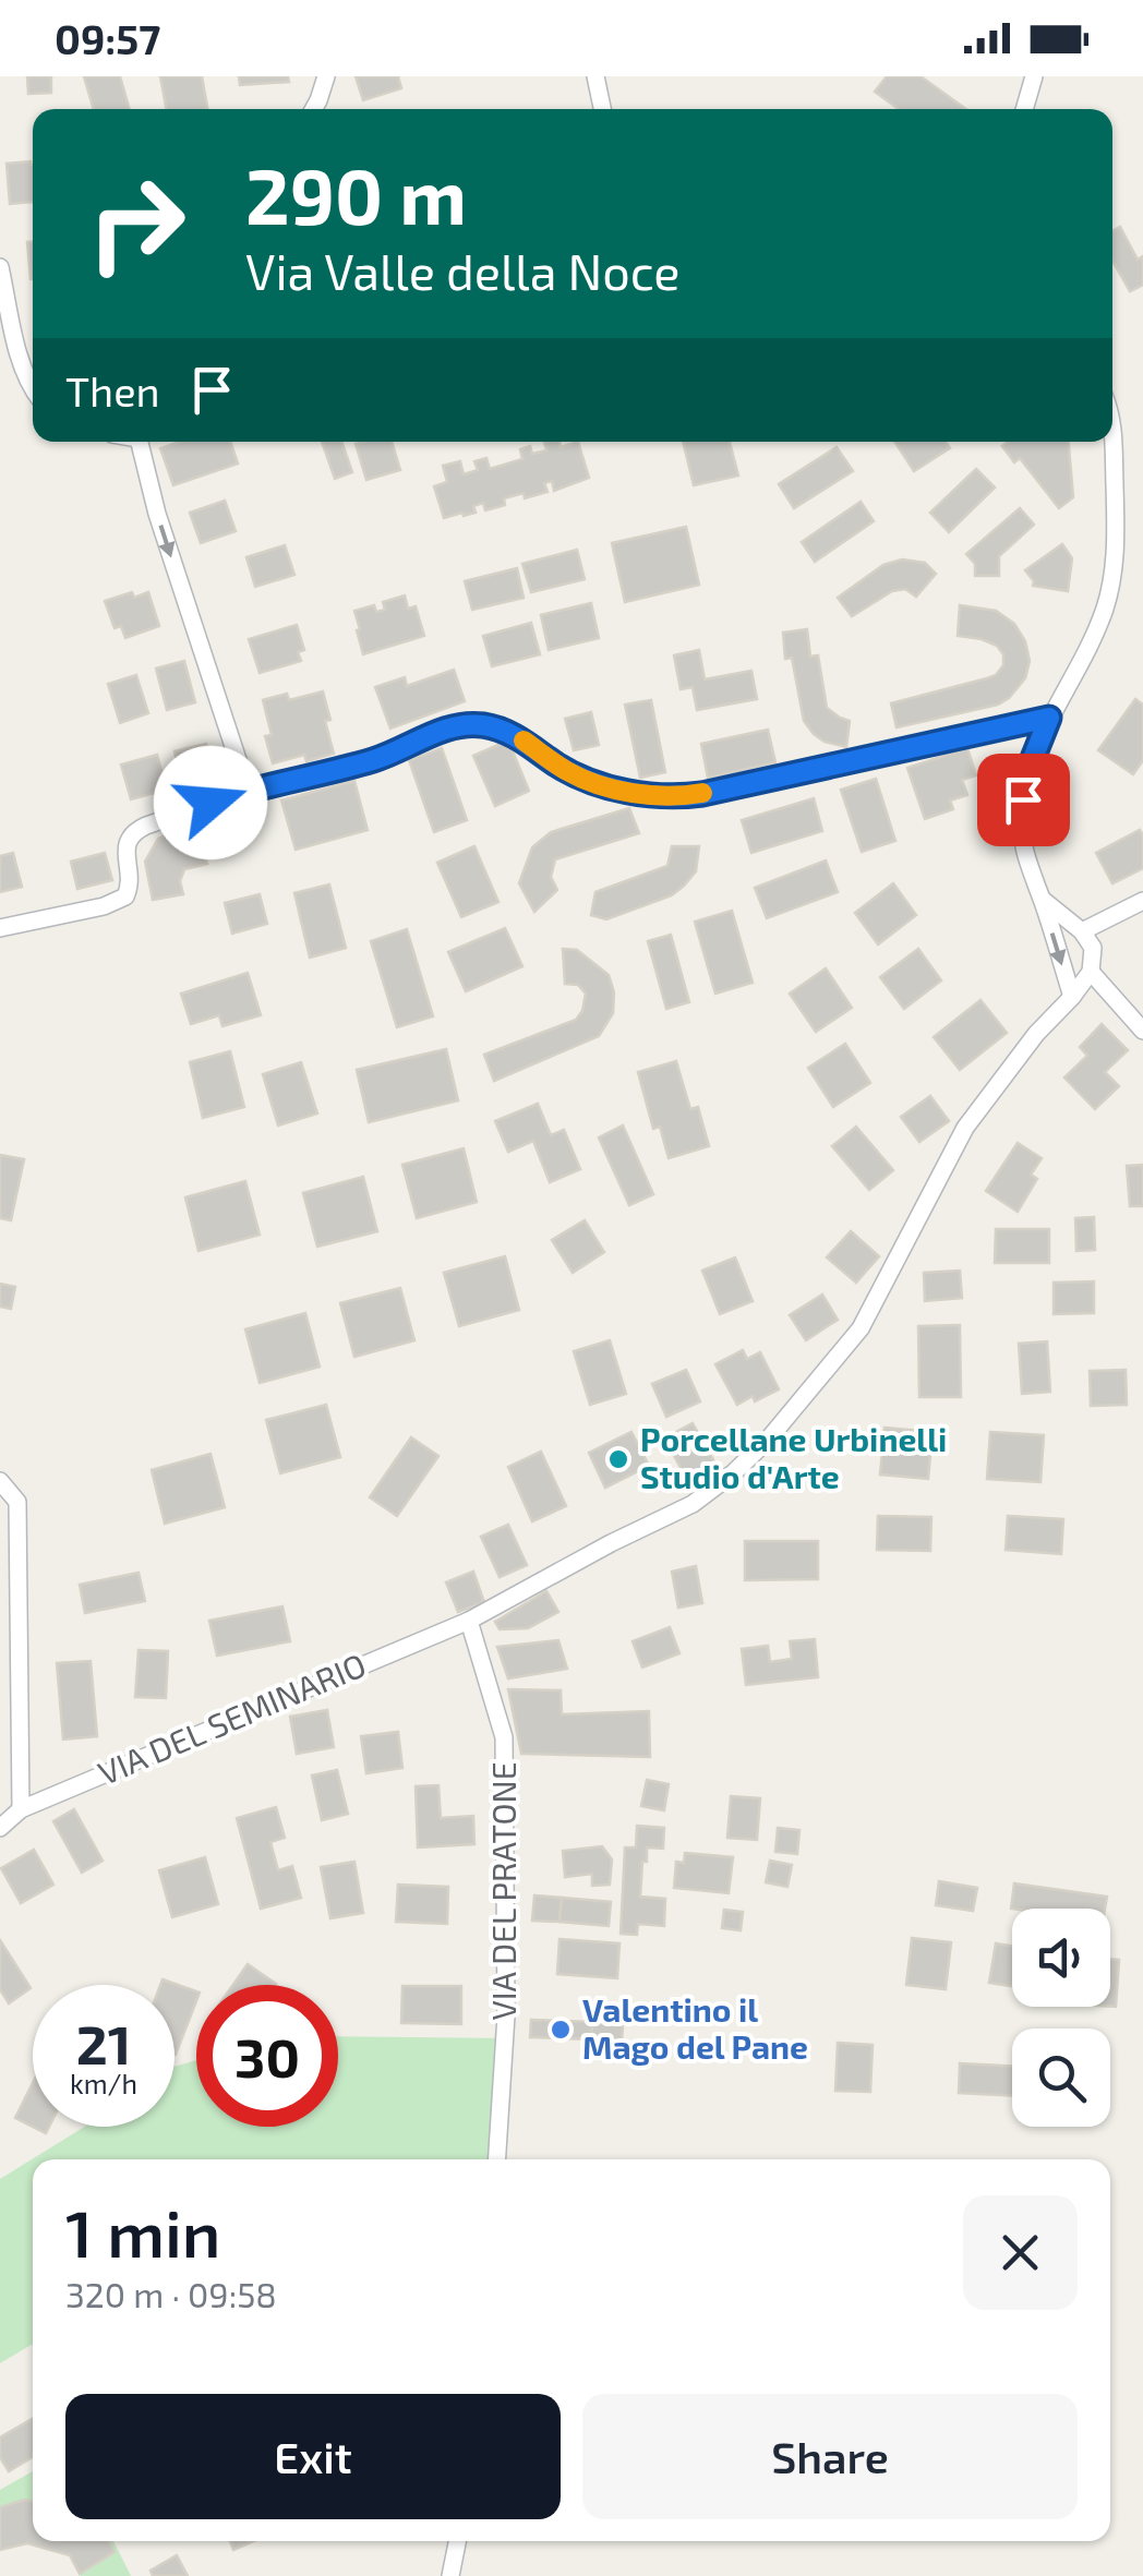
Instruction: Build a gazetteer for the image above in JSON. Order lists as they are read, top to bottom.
{
  "streets": {
    "street": ["VIA DEL SEMINARIO", "VIA DEL PRATONE"]
  },
  "crossings": [
    ["VIA DEL SEMINARIO", "VIA DEL PRATONE"]
  ],
  "places": ["Porcellane Urbinelli Studio d'Arte", "Valentino il Mago del Pane"],
  "page": {
    "status": "09:57",
    "turn": ["290 m", "Via Valle della Noce"],
    "then": "Then",
    "speed": "21 km/h",
    "limit": "30",
    "heading": ["1 min", "320 m · 09:58"],
    "buttons": ["Exit", "Share"]
  }
}
